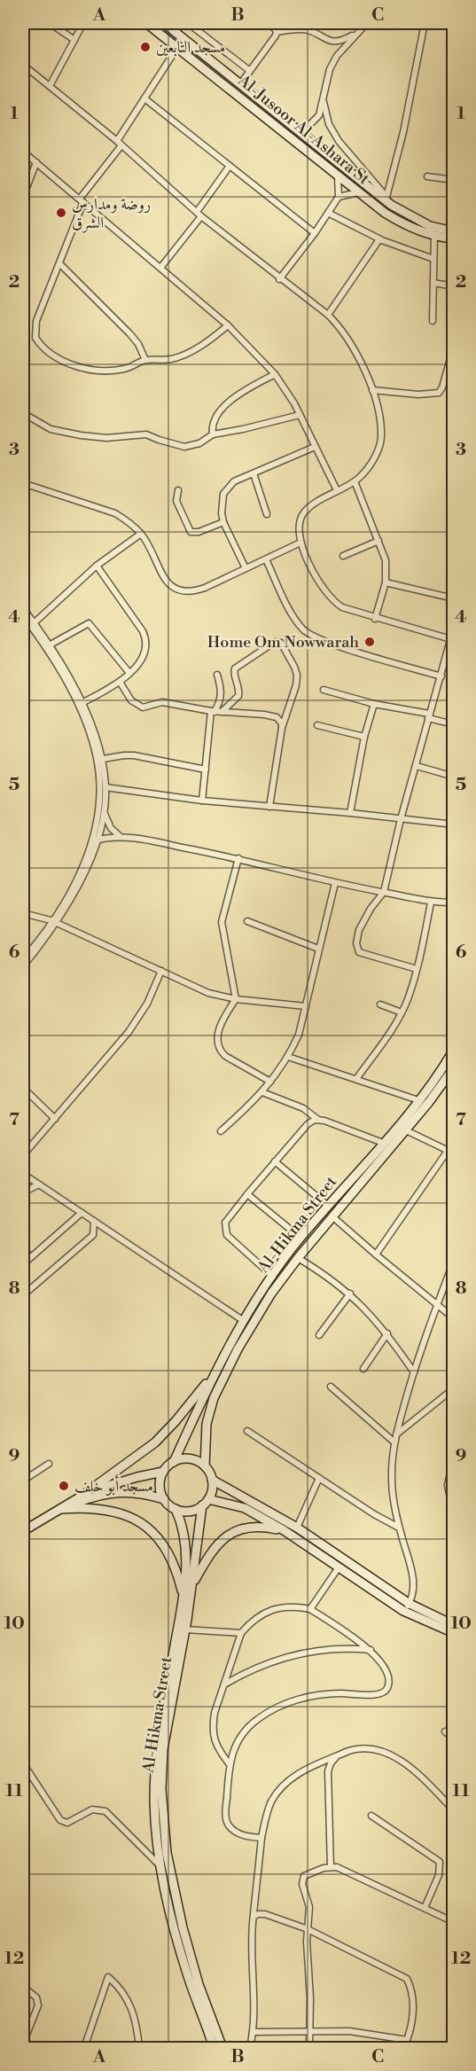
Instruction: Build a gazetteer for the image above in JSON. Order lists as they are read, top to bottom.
{
  "streets": {
    "street": ["Al-Jusoor Al-Ashara St", "Al-Hikma Street"]
  },
  "places": [
    "مسجد التابعين",
    "روضة ومدارس الشرق",
    "Home Om Nowwarah",
    "مسجد أبو خلف"
  ],
  "grid": {
    "columns": ["A", "B", "C"],
    "rows": [
      "1",
      "2",
      "3",
      "4",
      "5",
      "6",
      "7",
      "8",
      "9",
      "10",
      "11",
      "12"
    ]
  }
}
